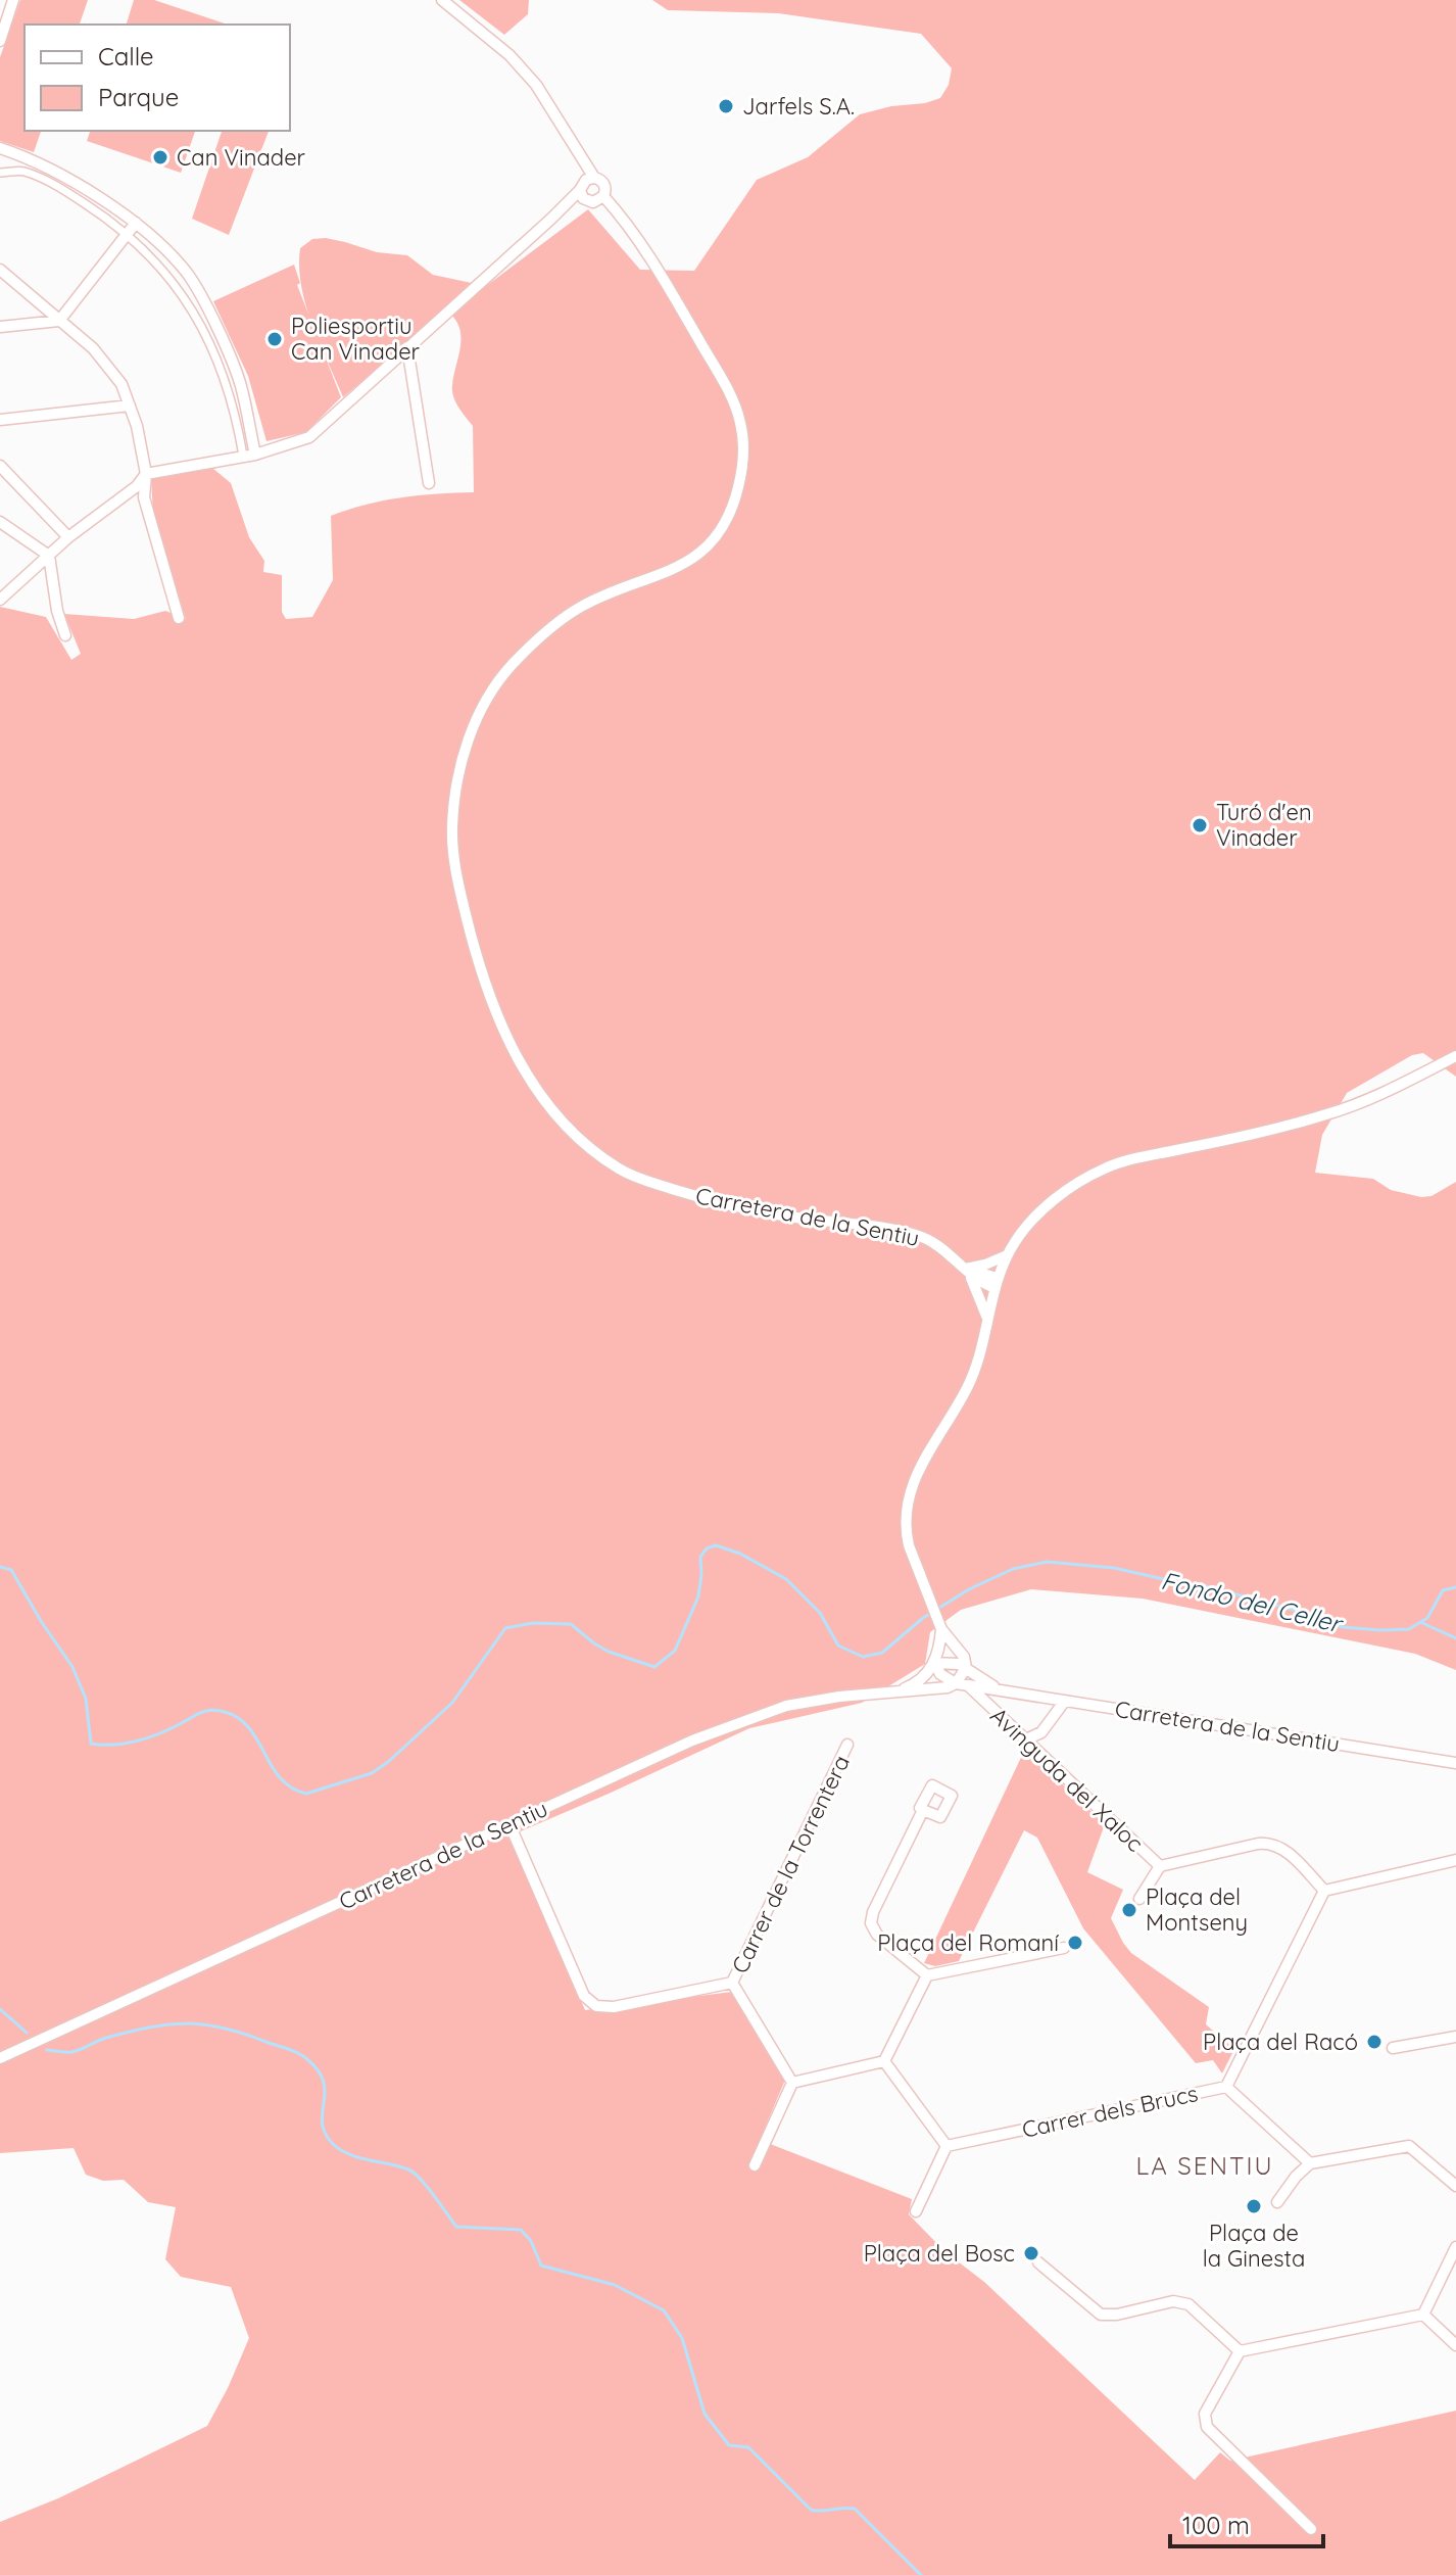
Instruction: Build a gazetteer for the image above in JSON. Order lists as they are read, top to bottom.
{
  "streets": {
    "street": [
      "Carretera de la Sentiu",
      "Avinguda del Xaloc",
      "Carrer de la Torrentera",
      "Carrer dels Brucs"
    ]
  },
  "crossings": [
    ["Carretera de la Sentiu", "Avinguda del Xaloc"],
    ["Avinguda del Xaloc", "Carrer dels Brucs"]
  ],
  "districts": ["LA SENTIU"],
  "water": ["Fondo del Celler"],
  "places": [
    "Jarfels S.A.",
    "Can Vinader",
    "Poliesportiu Can Vinader",
    "Turó d'en Vinader",
    "Plaça del Montseny",
    "Plaça del Romaní",
    "Plaça del Racó",
    "Plaça de la Ginesta",
    "Plaça del Bosc"
  ],
  "legend": ["Calle", "Parque"],
  "scale_bar": "100 m"
}
